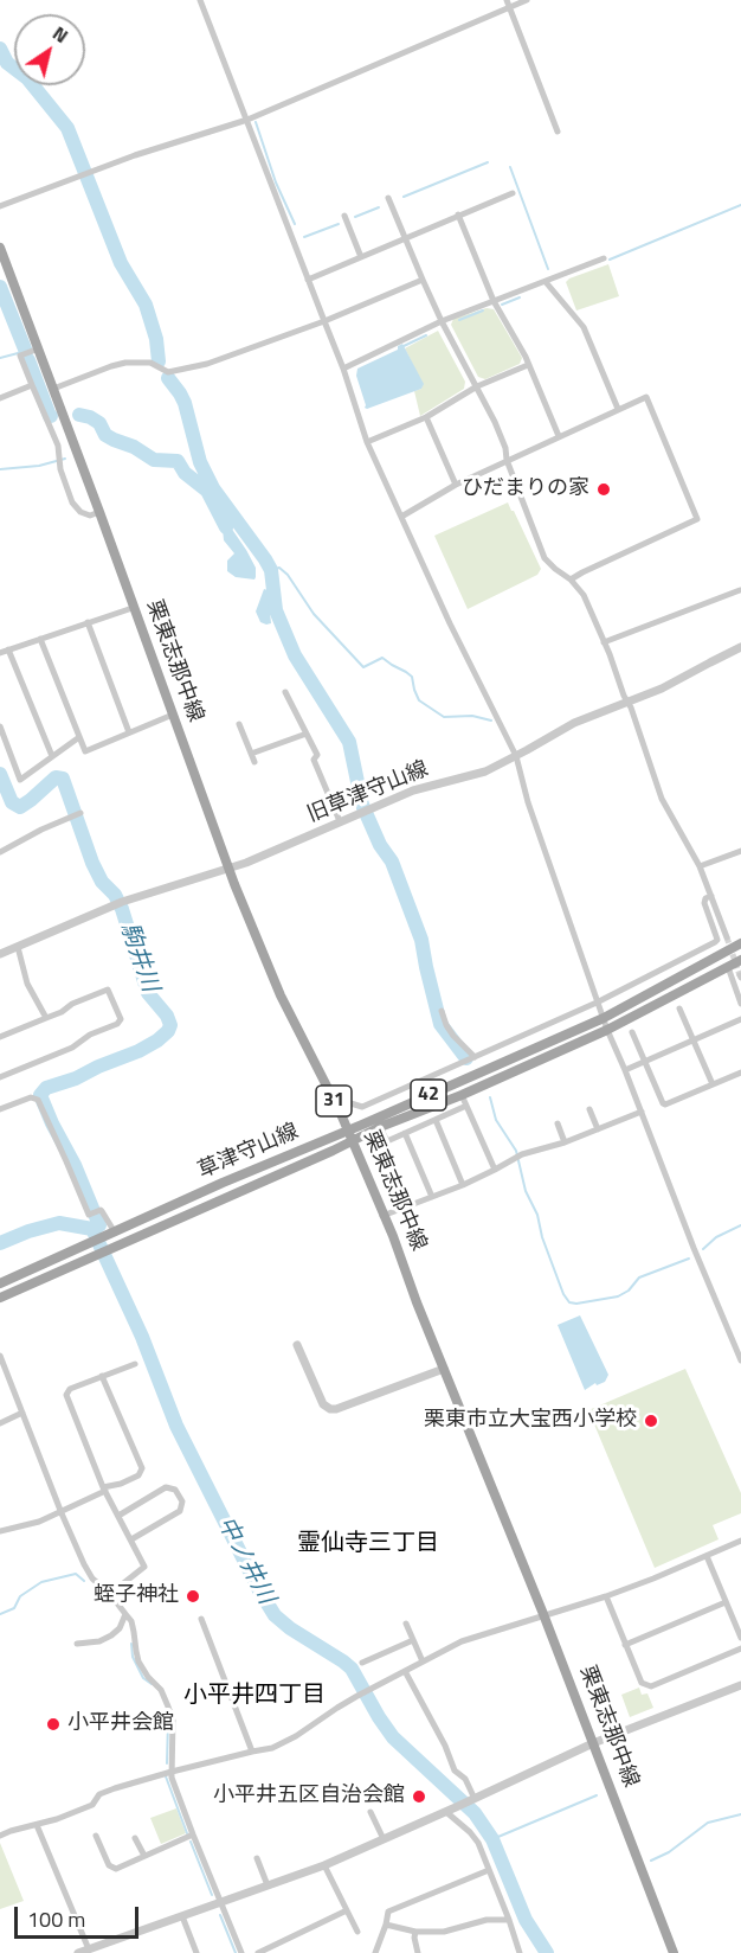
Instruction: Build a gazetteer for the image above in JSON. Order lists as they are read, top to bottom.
{
  "streets": {
    "main road": [
      "栗東志那中線",
      "42",
      "31",
      "草津守山線"
    ],
    "street": ["旧草津守山線"]
  },
  "crossings": [
    ["栗東志那中線", "旧草津守山線"],
    ["栗東志那中線", "草津守山線"]
  ],
  "districts": ["霊仙寺三丁目", "小平井四丁目"],
  "water": ["駒井川", "中ノ井川"],
  "places": [
    "ひだまりの家",
    "栗東市立大宝西小学校",
    "蛭子神社",
    "小平井会館",
    "小平井五区自治会館"
  ],
  "scale_bar": "100 m",
  "north": "top right"
}
